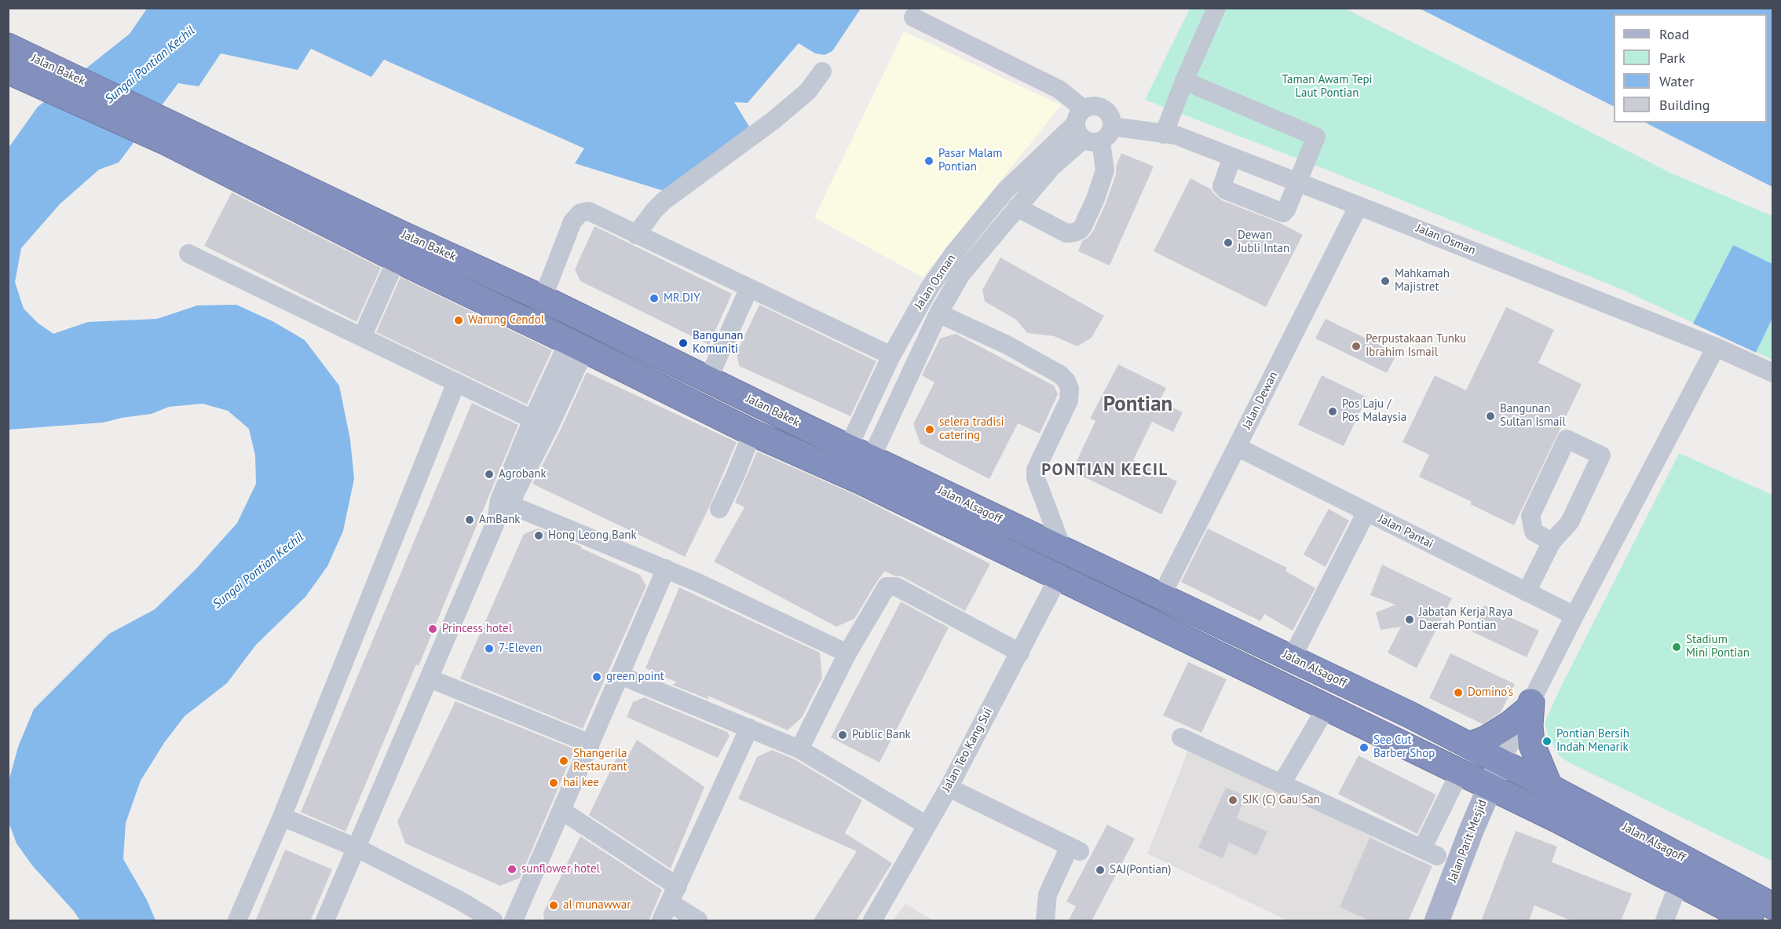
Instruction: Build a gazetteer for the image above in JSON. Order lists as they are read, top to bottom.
{
  "streets": {
    "highway": ["Jalan Bakek", "Jalan Alsagoff"],
    "main road": ["Jalan Parit Mesjid"],
    "street": [
      "Jalan Osman",
      "Jalan Dewan",
      "Jalan Pantai",
      "Jalan Teo Kang Sui"
    ]
  },
  "crossings": [
    ["Jalan Bakek", "Jalan Osman"],
    ["Jalan Bakek", "Jalan Alsagoff"],
    ["Jalan Osman", "Jalan Dewan"],
    ["Jalan Osman", "Jalan Alsagoff"],
    ["Jalan Dewan", "Jalan Alsagoff"],
    ["Jalan Dewan", "Jalan Pantai"],
    ["Jalan Alsagoff", "Jalan Teo Kang Sui"],
    ["Jalan Alsagoff", "Jalan Parit Mesjid"]
  ],
  "districts": ["Pontian", "PONTIAN KECIL"],
  "water": ["Sungai Pontian Kechil"],
  "parks": ["Taman Awam Tepi Laut Pontian"],
  "places": [
    "Pasar Malam Pontian",
    "Dewan Jubli Intan",
    "Mahkamah Majistret",
    "MR.DIY",
    "Warung Cendol",
    "Bangunan Komuniti",
    "Perpustakaan Tunku Ibrahim Ismail",
    "Pos Laju / Pos Malaysia",
    "Bangunan Sultan Ismail",
    "selera tradisi catering",
    "Agrobank",
    "AmBank",
    "Hong Leong Bank",
    "Jabatan Kerja Raya Daerah Pontian",
    "Princess hotel",
    "Stadium Mini Pontian",
    "7-Eleven",
    "green point",
    "Domino's",
    "Public Bank",
    "Pontian Bersih Indah Menarik",
    "See Cut Barber Shop",
    "Shangerila Restaurant",
    "hai kee",
    "SJK (C) Gau San",
    "sunflower hotel",
    "SAJ(Pontian)",
    "al munawwar"
  ],
  "legend": [
    "Road",
    "Park",
    "Water",
    "Building"
  ]
}
